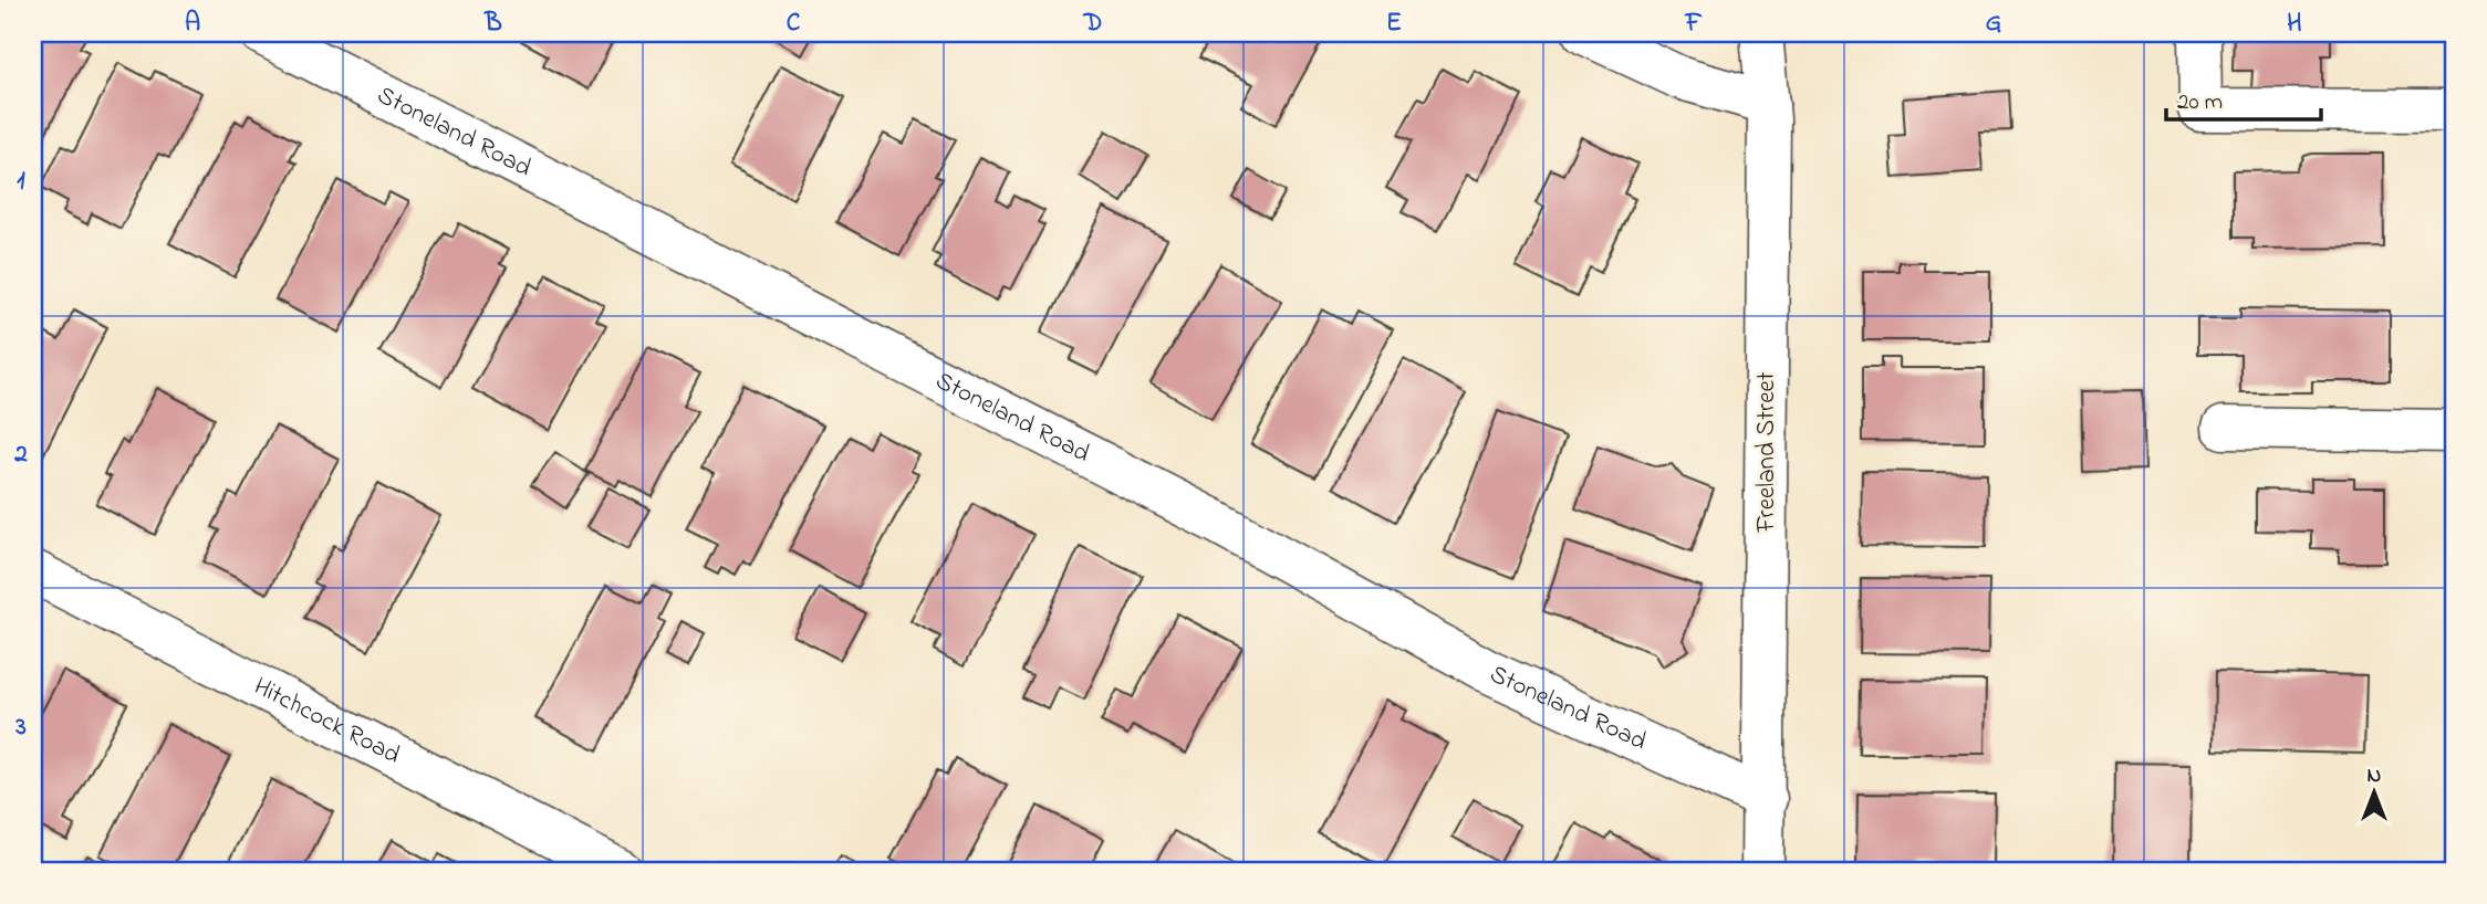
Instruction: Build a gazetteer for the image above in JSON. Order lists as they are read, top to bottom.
{
  "streets": {
    "street": ["Stoneland Road", "Freeland Street", "Hitchcock Road"]
  },
  "crossings": [
    ["Stoneland Road", "Freeland Street"]
  ],
  "scale_bar": "20 m",
  "north": "top",
  "grid": {
    "columns": [
      "A",
      "B",
      "C",
      "D",
      "E",
      "F",
      "G",
      "H"
    ],
    "rows": ["1", "2", "3"]
  }
}
